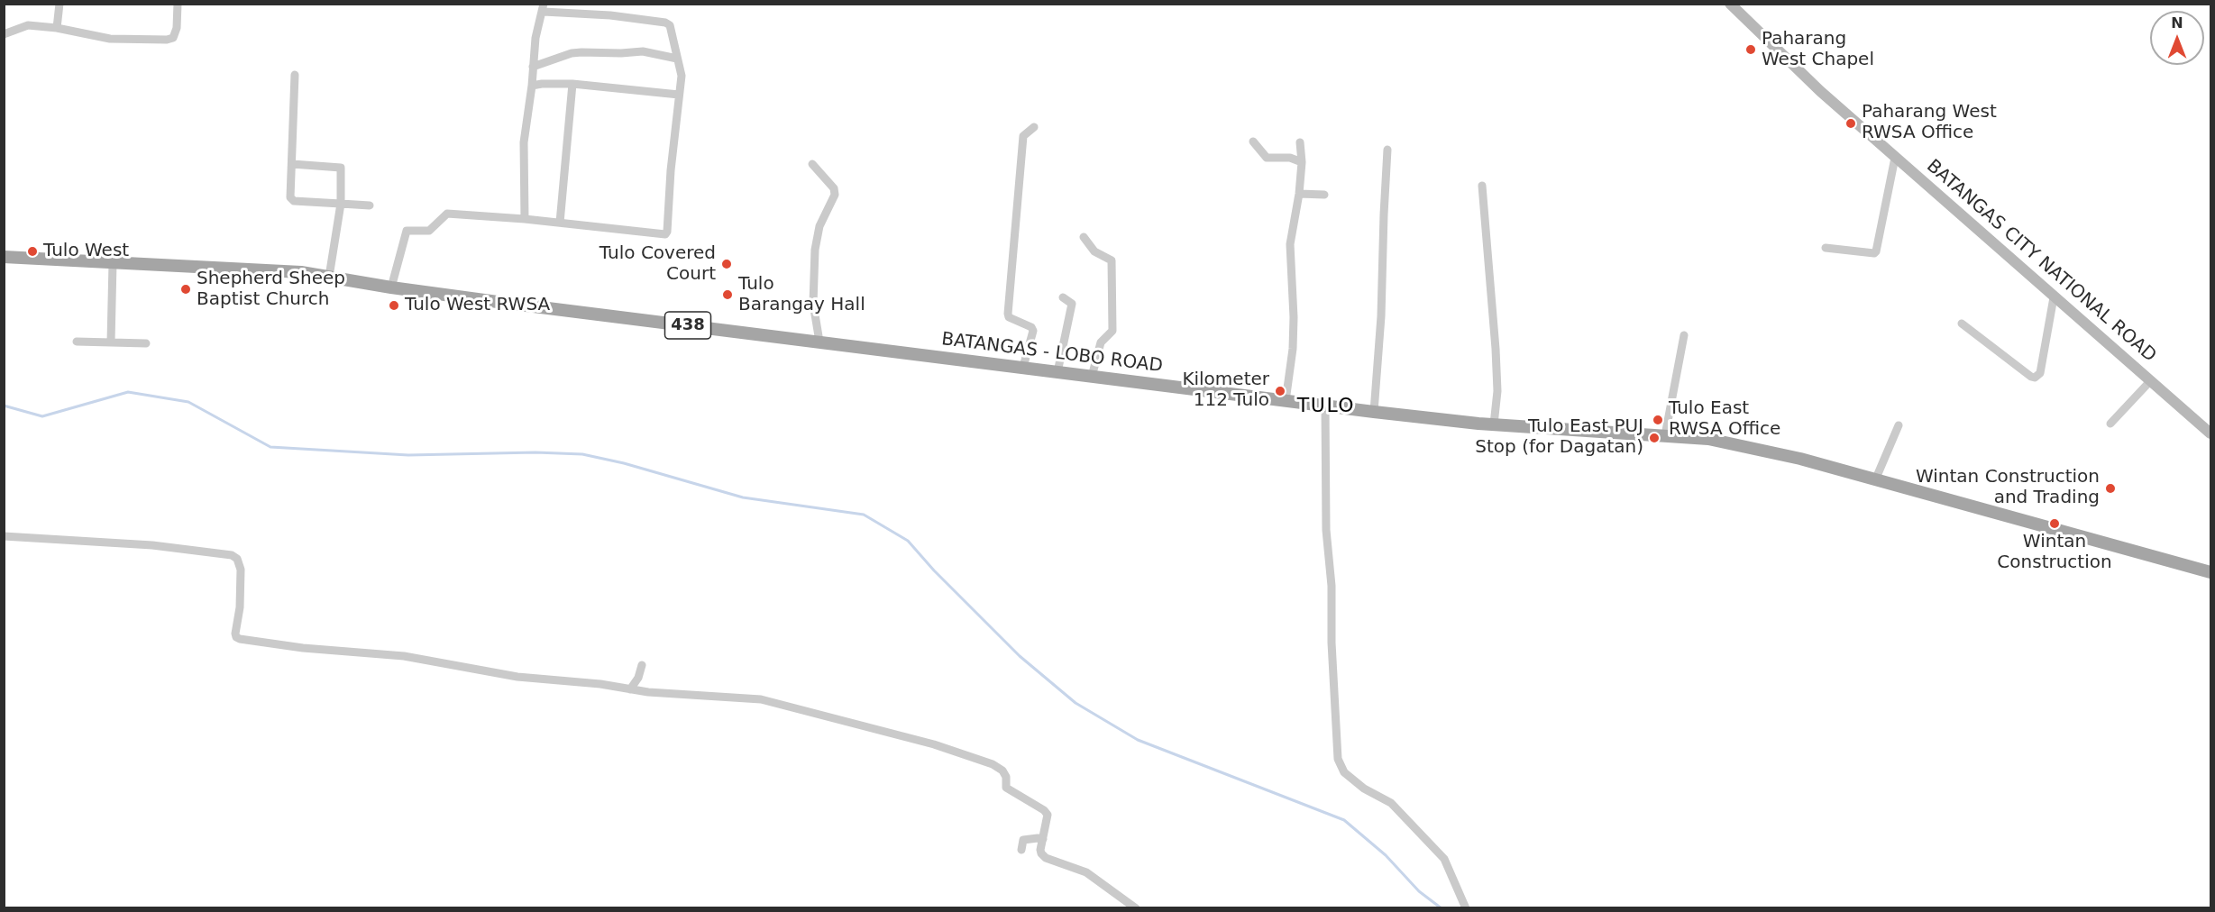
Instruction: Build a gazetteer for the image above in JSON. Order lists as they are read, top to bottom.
{
  "streets": {
    "main road": ["438", "BATANGAS - LOBO ROAD"],
    "street": ["BATANGAS CITY NATIONAL ROAD"]
  },
  "districts": ["TULO"],
  "places": [
    "Paharang West Chapel",
    "Paharang West RWSA Office",
    "Tulo West",
    "Tulo Covered Court",
    "Shepherd Sheep Baptist Church",
    "Tulo Barangay Hall",
    "Tulo West RWSA",
    "Kilometer 112 Tulo",
    "Tulo East RWSA Office",
    "Tulo East PUJ Stop (for Dagatan)",
    "Wintan Construction and Trading",
    "Wintan Construction"
  ],
  "north": "top"
}
